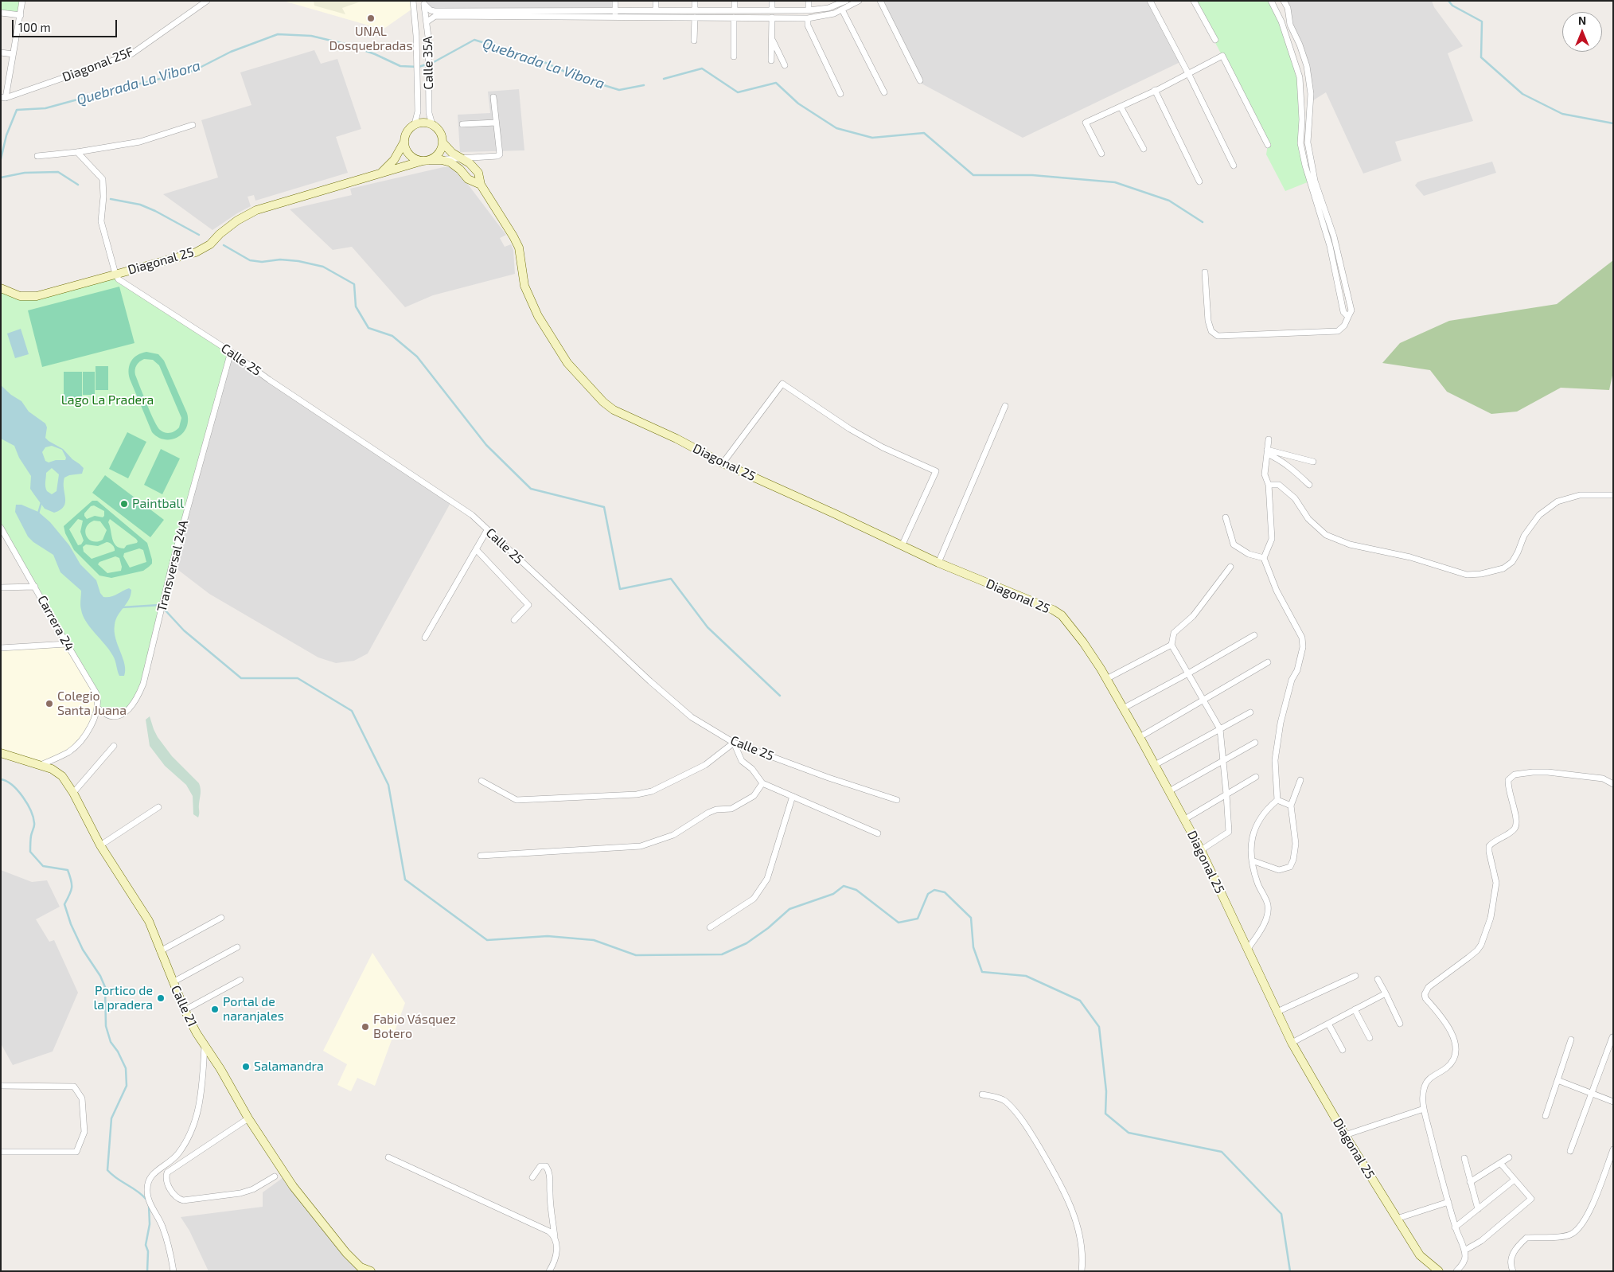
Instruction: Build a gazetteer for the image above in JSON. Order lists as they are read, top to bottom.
{
  "streets": {
    "street": [
      "Calle 35A",
      "Diagonal 25F",
      "Diagonal 25",
      "Calle 25",
      "Transversal 24A",
      "Carrera 24",
      "Calle 21"
    ]
  },
  "crossings": [
    ["Calle 35A", "Diagonal 25"],
    ["Diagonal 25", "Calle 25"],
    ["Calle 25", "Transversal 24A"],
    ["Transversal 24A", "Carrera 24"]
  ],
  "water": ["Quebrada La Vibora"],
  "parks": ["Lago La Pradera"],
  "places": [
    "UNAL Dosquebradas",
    "Paintball",
    "Colegio Santa Juana",
    "Portico de la pradera",
    "Portal de naranjales",
    "Fabio Vásquez Botero",
    "Salamandra"
  ],
  "scale_bar": "100 m",
  "north": "top"
}
